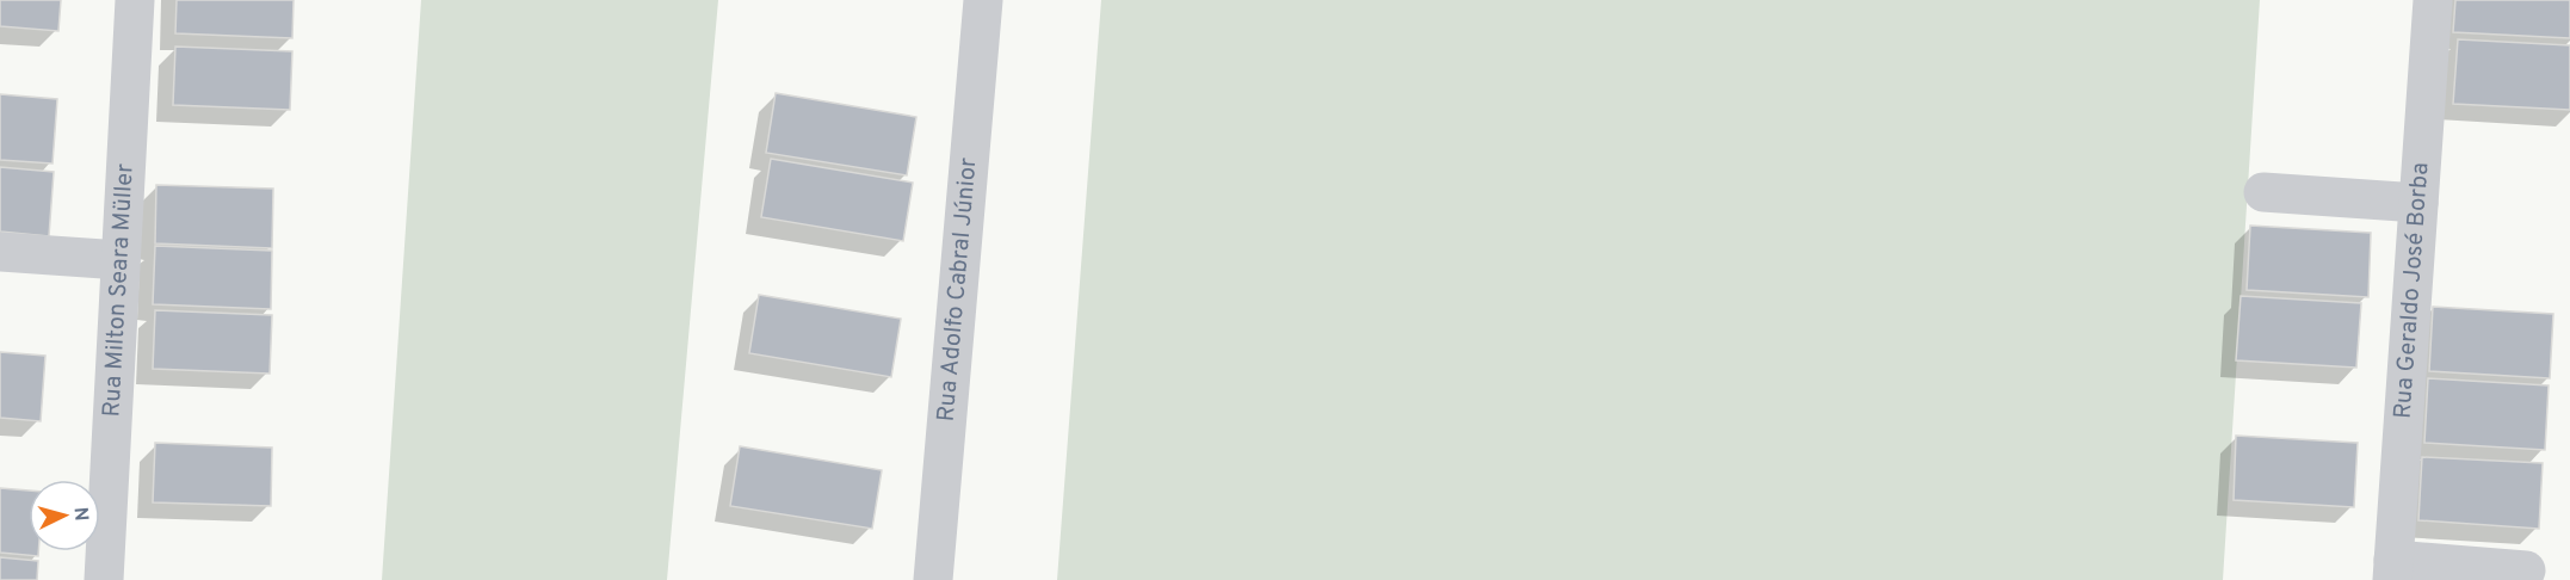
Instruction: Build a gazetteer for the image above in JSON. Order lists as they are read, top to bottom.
{
  "streets": {
    "street": ["Rua Milton Seara Müller", "Rua Adolfo Cabral Júnior", "Rua Geraldo José Borba"]
  },
  "north": "right"
}
